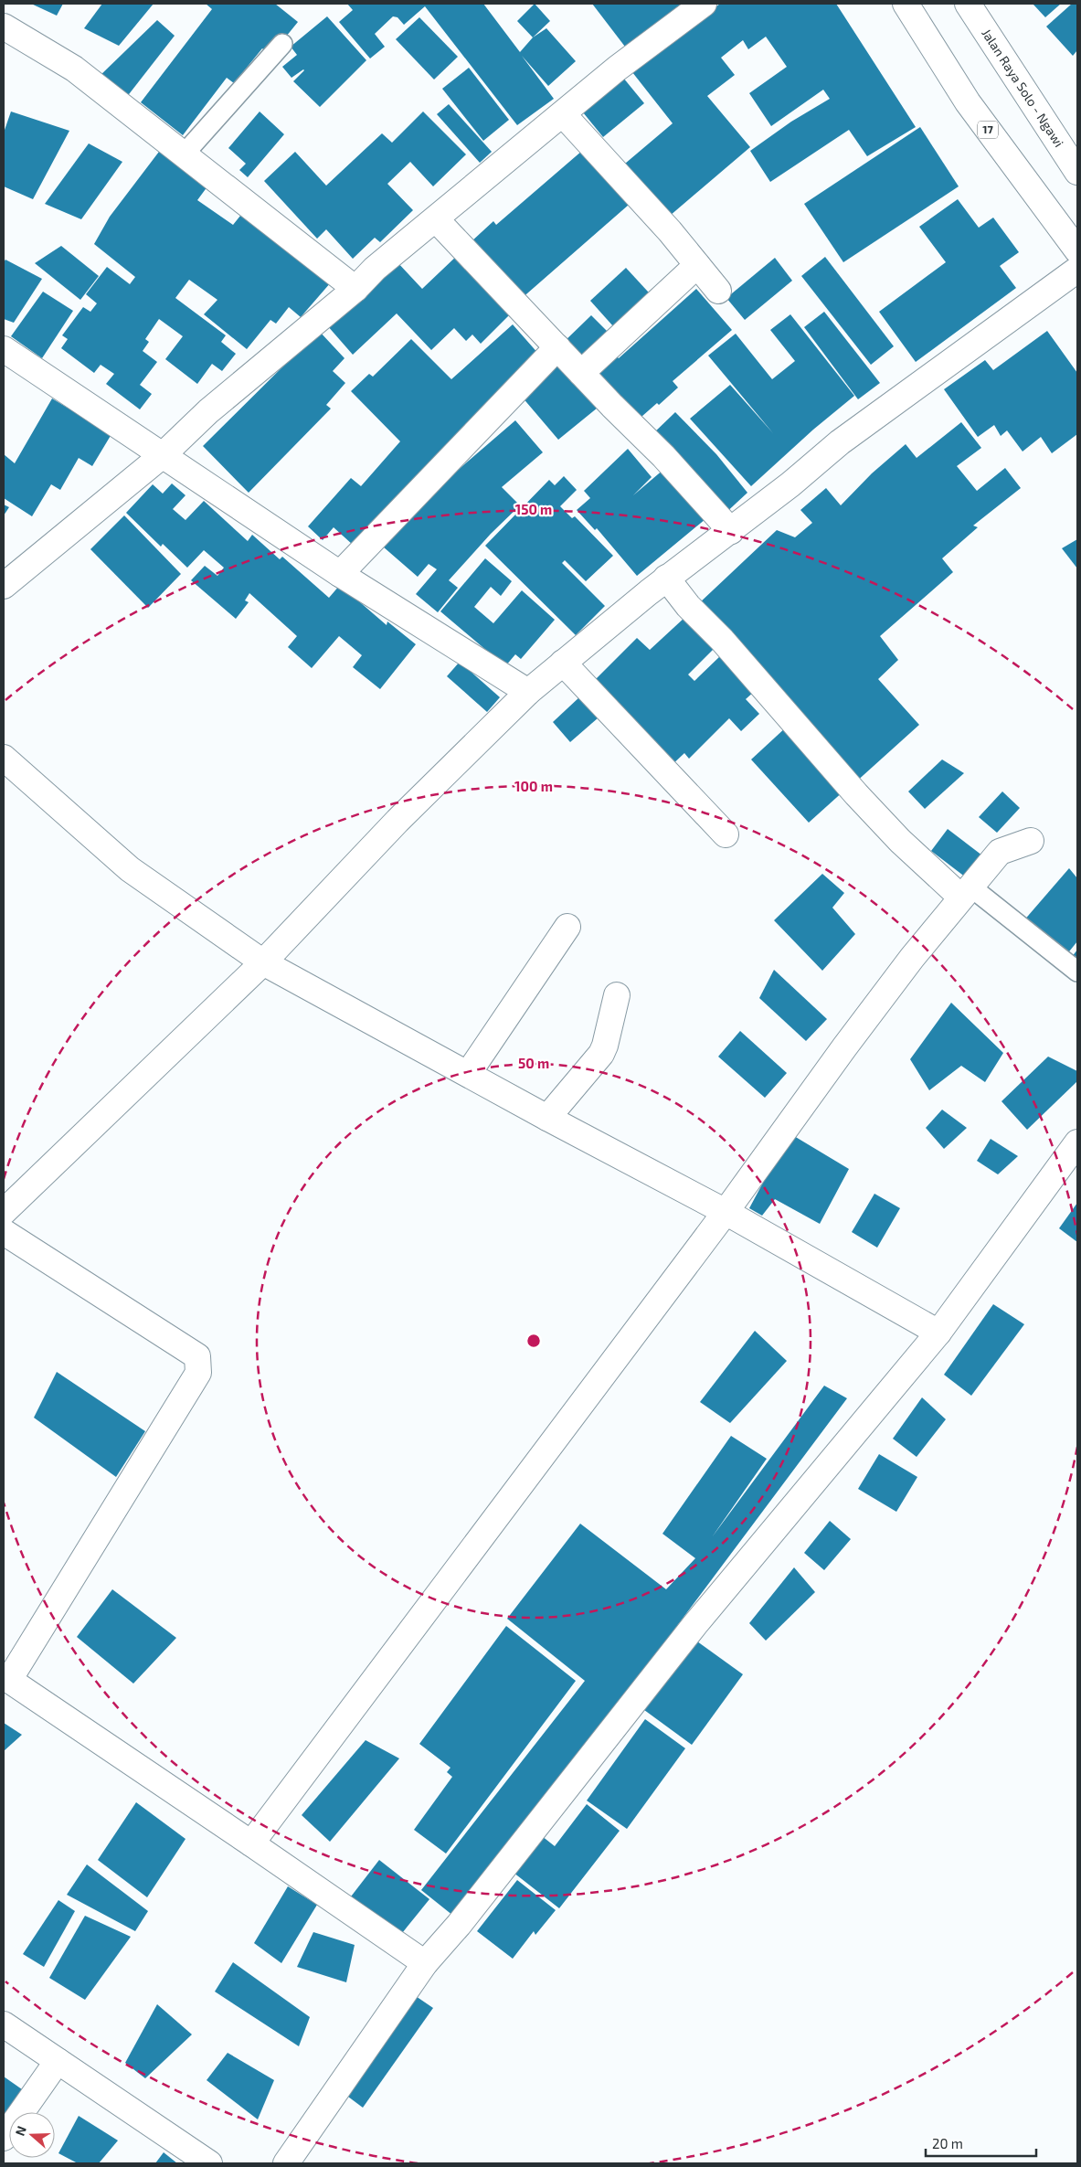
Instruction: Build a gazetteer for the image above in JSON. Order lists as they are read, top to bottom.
{
  "streets": {
    "main road": ["Jalan Raya Solo - Ngawi", "17"]
  },
  "scale_bar": "20 m",
  "north": "left",
  "rings": ["150 m", "100 m", "50 m"]
}
